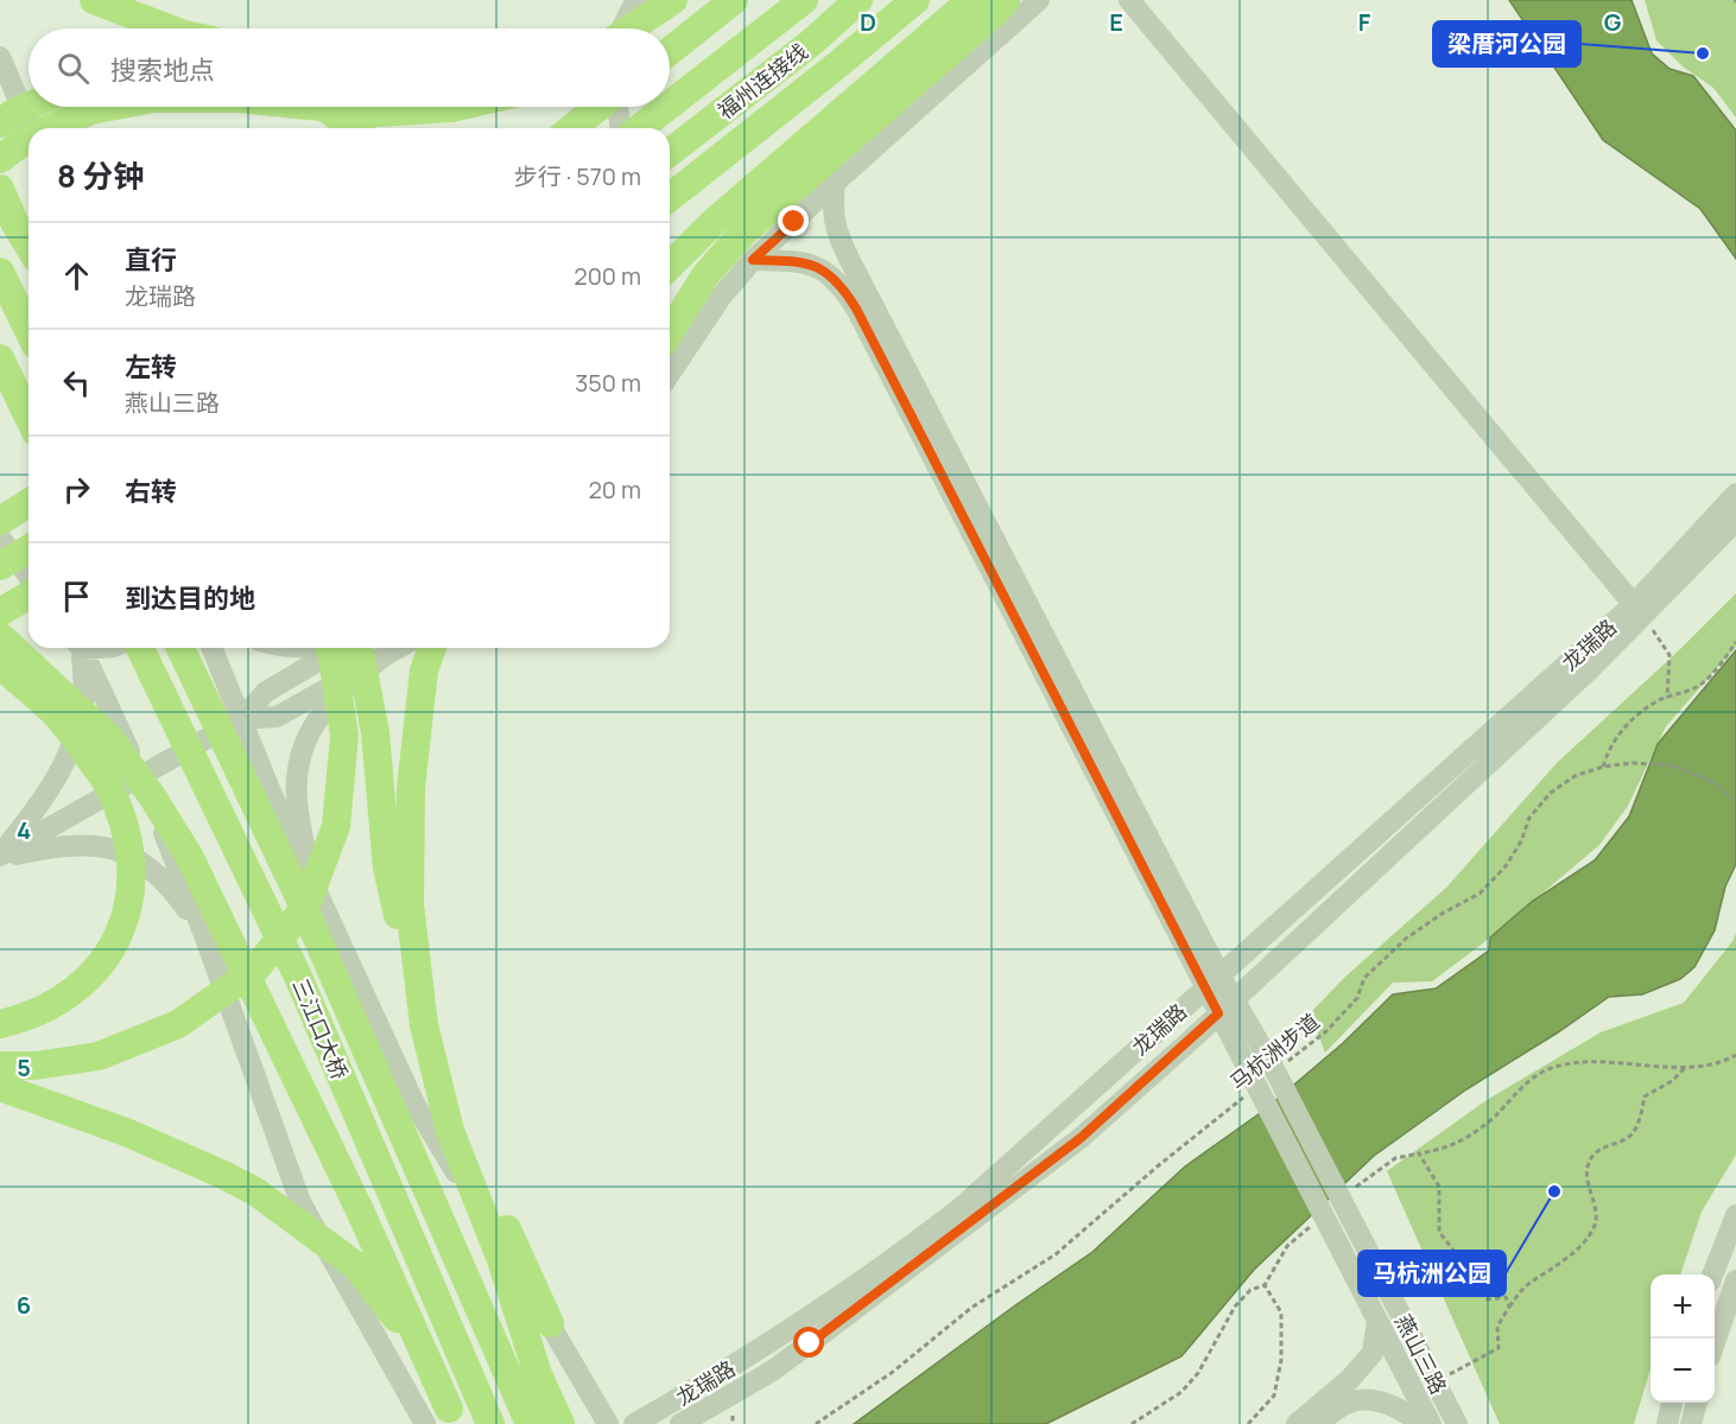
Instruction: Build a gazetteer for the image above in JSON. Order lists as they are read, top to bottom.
{
  "streets": {
    "highway": ["福州连接线", "三江口大桥"],
    "street": ["龙瑞路", "燕山三路"],
    "path": ["马杭洲步道"]
  },
  "crossings": [
    ["马杭洲步道", "燕山三路"]
  ],
  "places": ["梁厝河公园", "马杭洲公园"],
  "page": {
    "search": "搜索地点",
    "heading": ["8 分钟", "步行 · 570 m"],
    "list": [
      ["直行", "龙瑞路", "200 m"],
      ["左转", "燕山三路", "350 m"],
      ["右转", "20 m"],
      "到达目的地"
    ],
    "map_buttons": ["+", "−"]
  },
  "grid": {
    "columns": [
      "D",
      "E",
      "F",
      "G"
    ],
    "rows": ["4", "5", "6"]
  }
}
